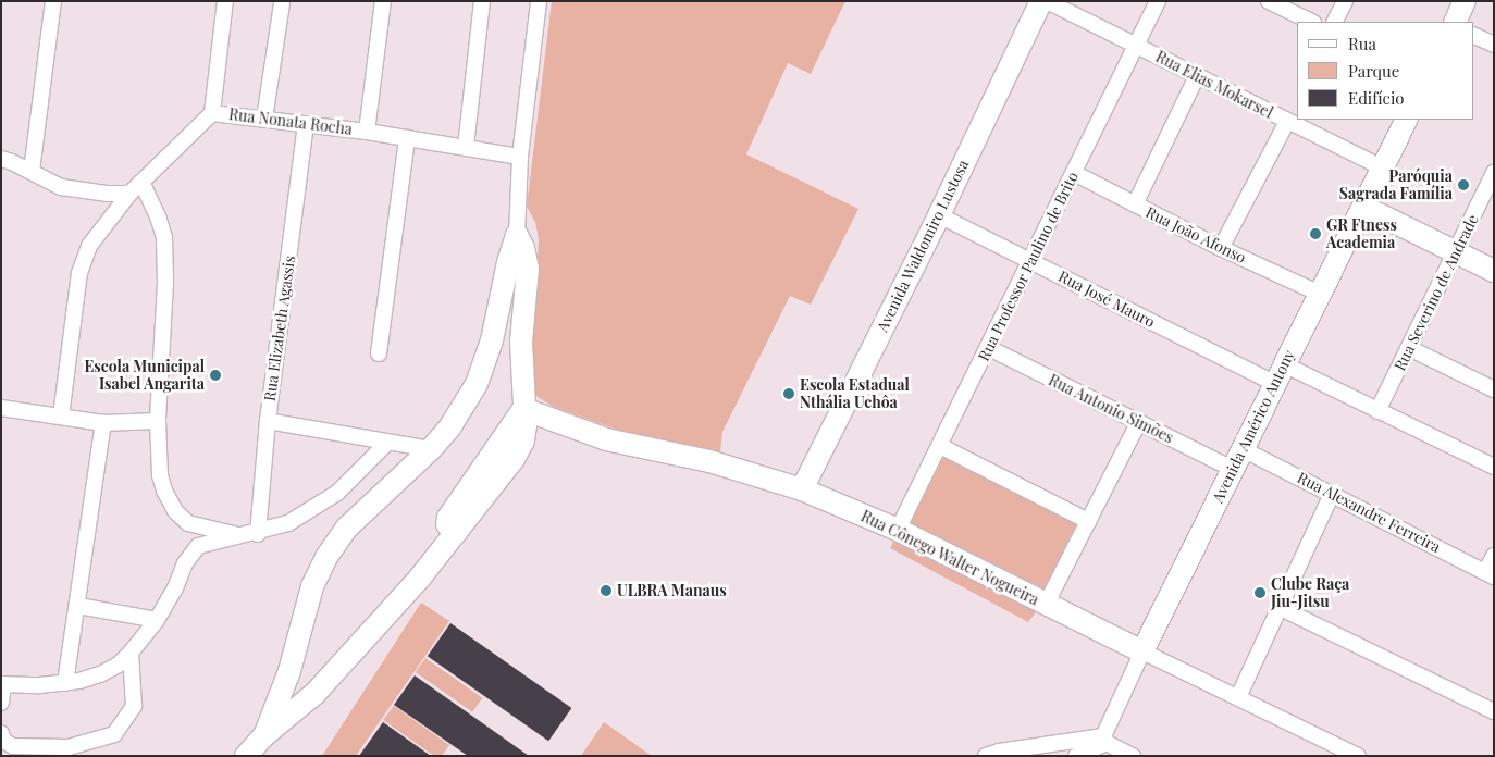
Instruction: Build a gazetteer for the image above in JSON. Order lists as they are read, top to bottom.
{
  "streets": {
    "street": [
      "Rua Elias Mokarsel",
      "Rua Nonata Rocha",
      "Rua João Afonso",
      "Avenida Waldomiro Lustosa",
      "Rua Professor Paulino de Brito",
      "Rua Severino de Andrade",
      "Rua José Mauro",
      "Rua Elizabeth Agassis",
      "Rua Antonio Simões",
      "Avenida Américo Antony",
      "Rua Alexandre Ferreira",
      "Rua Cônego Walter Nogueira"
    ]
  },
  "crossings": [
    ["Rua Elias Mokarsel", "Rua Professor Paulino de Brito"],
    ["Rua Elias Mokarsel", "Avenida Américo Antony"],
    ["Rua Nonata Rocha", "Rua Elizabeth Agassis"],
    ["Rua João Afonso", "Rua Professor Paulino de Brito"],
    ["Rua João Afonso", "Avenida Américo Antony"],
    ["Avenida Waldomiro Lustosa", "Rua José Mauro"],
    ["Avenida Waldomiro Lustosa", "Rua Cônego Walter Nogueira"],
    ["Rua Professor Paulino de Brito", "Rua José Mauro"],
    ["Rua Professor Paulino de Brito", "Rua Antonio Simões"],
    ["Rua Professor Paulino de Brito", "Rua Cônego Walter Nogueira"],
    ["Rua Severino de Andrade", "Rua José Mauro"],
    ["Rua José Mauro", "Avenida Américo Antony"],
    ["Rua Antonio Simões", "Avenida Américo Antony"],
    ["Avenida Américo Antony", "Rua Alexandre Ferreira"],
    ["Avenida Américo Antony", "Rua Cônego Walter Nogueira"]
  ],
  "places": [
    "Paróquia Sagrada Família",
    "GR Ftness Academia",
    "Escola Municipal Isabel Angarita",
    "Escola Estadual Nthália Uchôa",
    "ULBRA Manaus",
    "Clube Raça Jiu-Jitsu"
  ],
  "legend": ["Rua", "Parque", "Edifício"]
}
